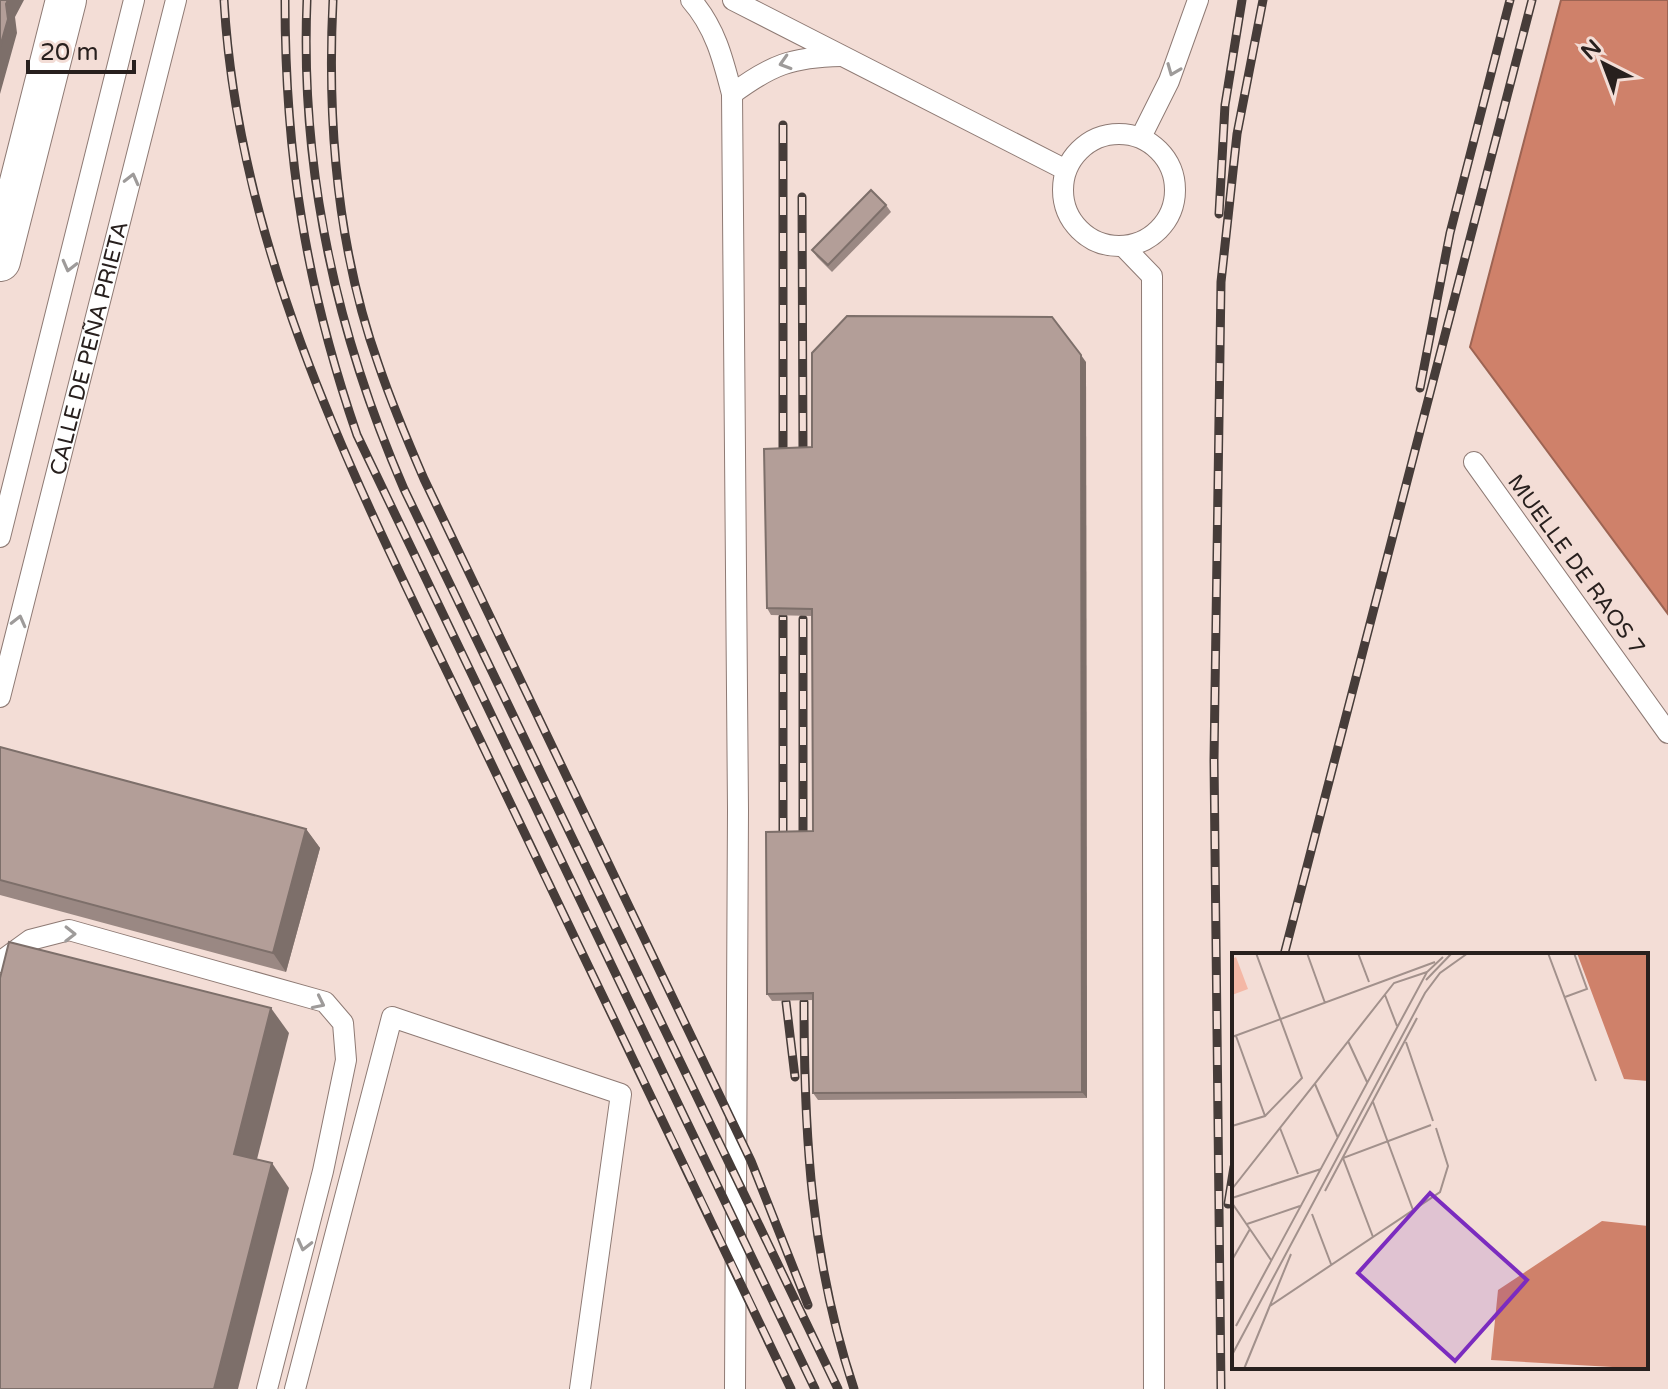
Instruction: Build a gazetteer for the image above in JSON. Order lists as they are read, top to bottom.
{
  "streets": {
    "lane": ["CALLE DE PEÑA PRIETA", "MUELLE DE RAOS 7"]
  },
  "scale_bar": "20 m",
  "north": "top left"
}
